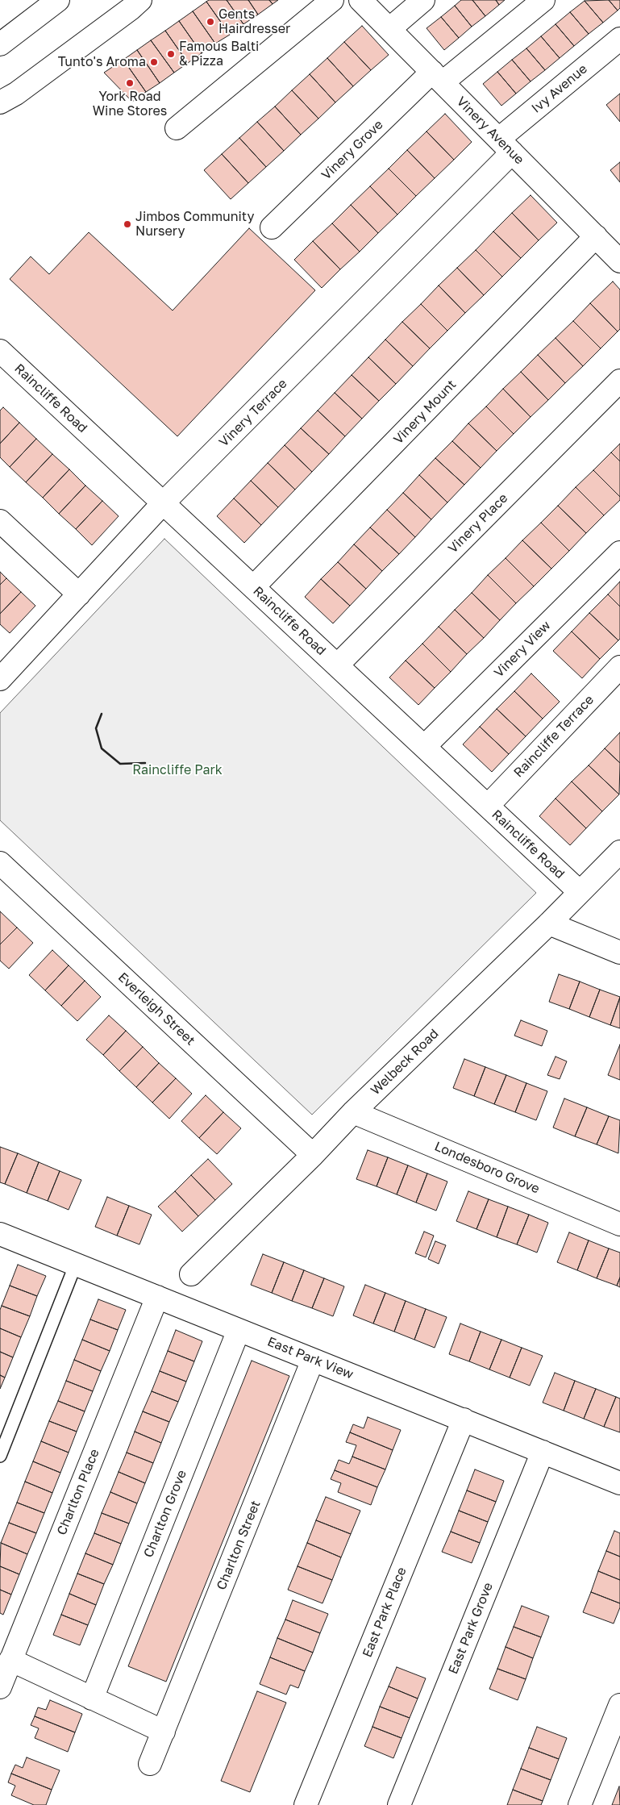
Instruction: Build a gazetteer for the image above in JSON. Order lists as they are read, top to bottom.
{
  "streets": {
    "main road": [
      "Ivy Avenue",
      "Vinery Avenue",
      "Vinery Grove",
      "Raincliffe Road",
      "Vinery Mount",
      "Vinery Terrace",
      "Vinery Place",
      "Vinery View",
      "Raincliffe Terrace",
      "Everleigh Street",
      "Welbeck Road",
      "Londesboro Grove",
      "East Park View",
      "Charlton Place",
      "Charlton Grove",
      "Charlton Street",
      "East Park Place",
      "East Park Grove"
    ]
  },
  "crossings": [
    ["Ivy Avenue", "Vinery Avenue"],
    ["Ivy Avenue", "Vinery Terrace"],
    ["Vinery Avenue", "Vinery Grove"],
    ["Vinery Avenue", "Vinery Mount"],
    ["Vinery Avenue", "Vinery Terrace"],
    ["Raincliffe Road", "Vinery Mount"],
    ["Raincliffe Road", "Vinery Terrace"],
    ["Raincliffe Road", "Vinery Place"],
    ["Raincliffe Road", "Vinery View"],
    ["Raincliffe Road", "Raincliffe Terrace"],
    ["Raincliffe Road", "Welbeck Road"],
    ["Everleigh Street", "Welbeck Road"],
    ["Welbeck Road", "Londesboro Grove"],
    ["East Park View", "Charlton Place"],
    ["East Park View", "Charlton Grove"],
    ["East Park View", "Charlton Street"],
    ["East Park View", "East Park Place"],
    ["East Park View", "East Park Grove"]
  ],
  "parks": ["Raincliffe Park"],
  "places": [
    "Gents Hairdresser",
    "Famous Balti & Pizza",
    "Tunto's Aroma",
    "York Road Wine Stores",
    "Jimbos Community Nursery"
  ]
}
